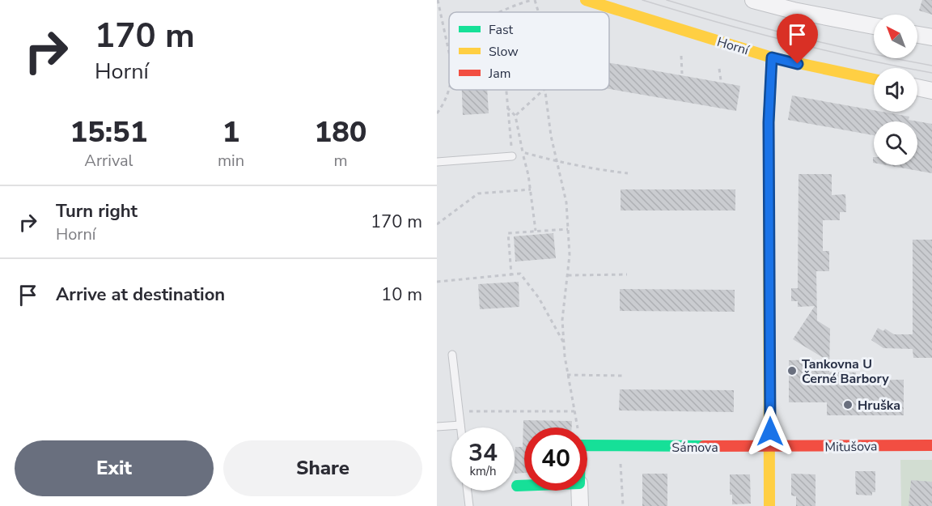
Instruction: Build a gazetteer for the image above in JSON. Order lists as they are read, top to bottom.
{
  "streets": {
    "street": ["Horní", "Mitušova", "Sámova"]
  },
  "crossings": [
    ["Mitušova", "Sámova"]
  ],
  "places": ["Tankovna U Černé Barbory", "Hruška"],
  "legend": ["Fast", "Slow", "Jam"],
  "north": "top left",
  "page": {
    "turn": ["170 m", "Horní"],
    "eta": [
      "15:51",
      "Arrival",
      "1",
      "min",
      "180",
      "m"
    ],
    "list": [
      {
        "name": "Turn right",
        "note": "Horní",
        "value": "170 m"
      },
      {
        "name": "Arrive at destination",
        "value": "10 m"
      }
    ],
    "speed": "34 km/h",
    "limit": "40",
    "buttons": ["Exit", "Share"]
  }
}
